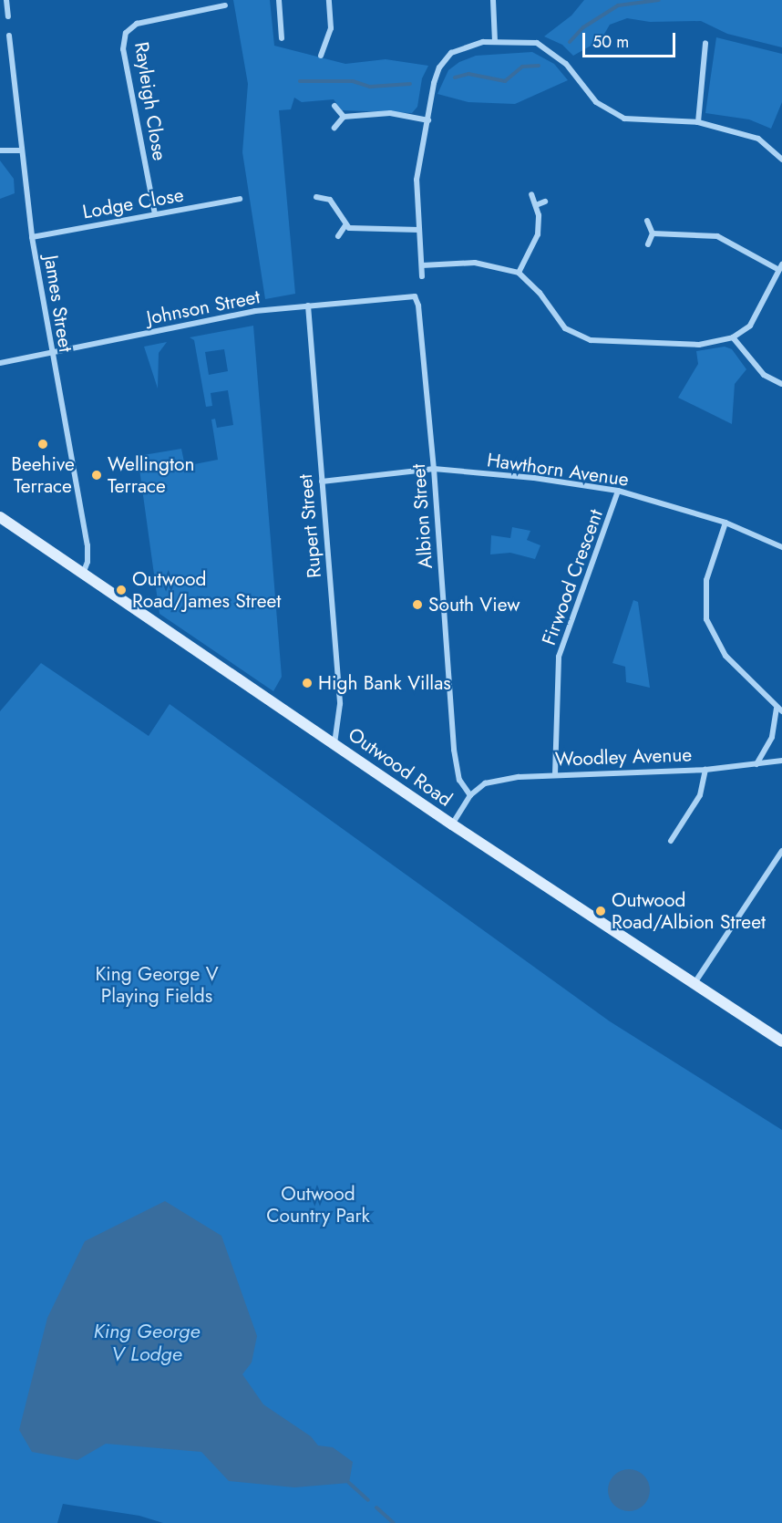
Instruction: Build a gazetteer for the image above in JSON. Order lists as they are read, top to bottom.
{
  "streets": {
    "street": [
      "Rayleigh Close",
      "Lodge Close",
      "James Street",
      "Johnson Street",
      "Hawthorn Avenue",
      "Albion Street",
      "Rupert Street",
      "Firwood Crescent",
      "Woodley Avenue",
      "Outwood Road"
    ]
  },
  "crossings": [
    ["Rayleigh Close", "Lodge Close"],
    ["Lodge Close", "James Street"],
    ["James Street", "Johnson Street"],
    ["James Street", "Outwood Road"],
    ["Johnson Street", "Albion Street"],
    ["Johnson Street", "Rupert Street"],
    ["Hawthorn Avenue", "Albion Street"],
    ["Hawthorn Avenue", "Rupert Street"],
    ["Hawthorn Avenue", "Firwood Crescent"],
    ["Albion Street", "Woodley Avenue"],
    ["Rupert Street", "Outwood Road"],
    ["Firwood Crescent", "Woodley Avenue"]
  ],
  "water": ["King George V Lodge"],
  "parks": ["King George V Playing Fields", "Outwood Country Park"],
  "places": [
    "Beehive Terrace",
    "Wellington Terrace",
    "Outwood Road/James Street",
    "South View",
    "High Bank Villas",
    "Outwood Road/Albion Street"
  ],
  "scale_bar": "50 m"
}
